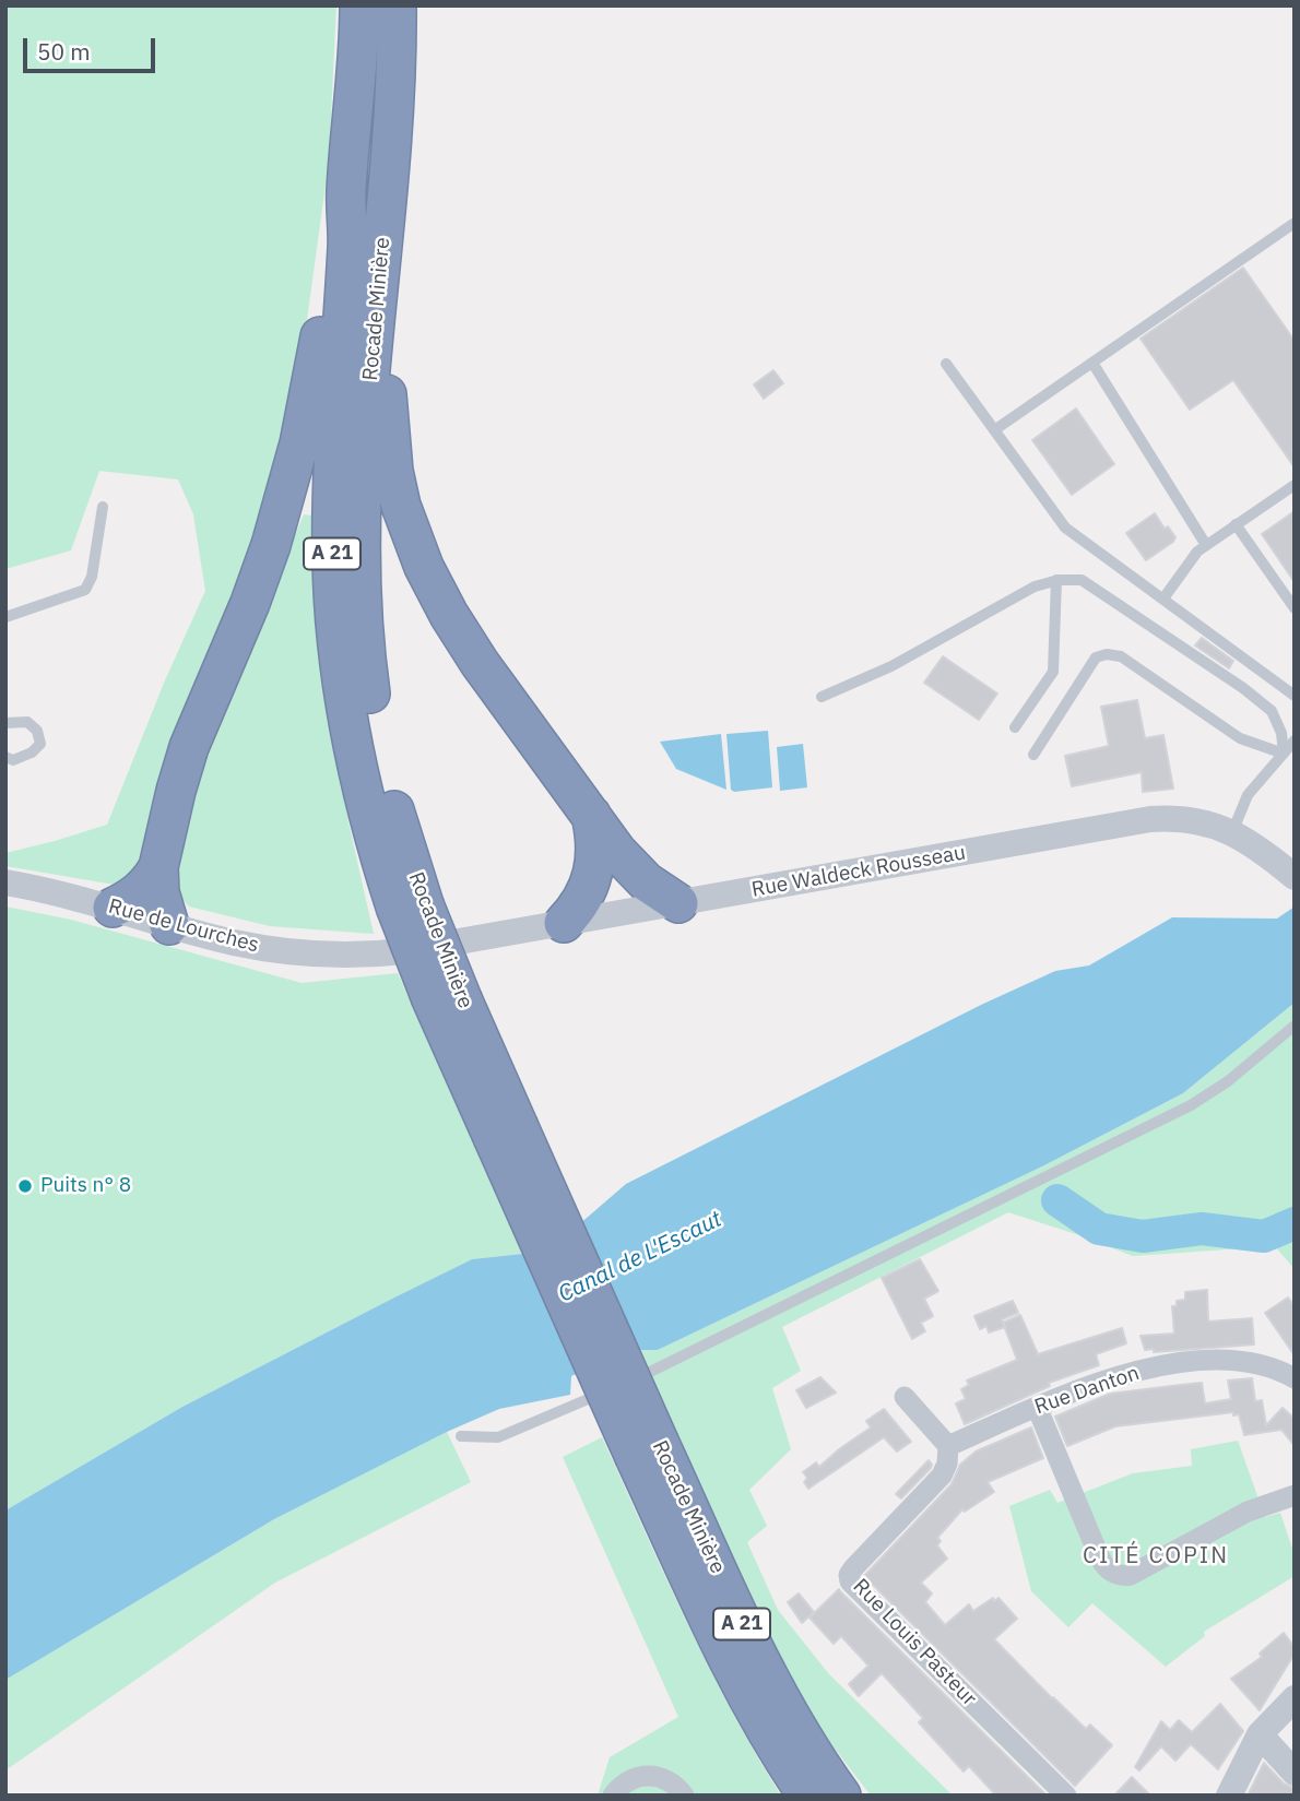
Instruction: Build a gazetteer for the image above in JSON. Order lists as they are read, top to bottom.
{
  "streets": {
    "highway": ["Rocade Minière", "A 21"],
    "street": [
      "Rue Waldeck Rousseau",
      "Rue de Lourches",
      "Rue Danton",
      "Rue Louis Pasteur"
    ]
  },
  "crossings": [
    ["Rue Waldeck Rousseau", "Rue de Lourches"],
    ["Rue Danton", "Rue Louis Pasteur"]
  ],
  "districts": ["CITÉ COPIN"],
  "water": ["Canal de L'Escaut"],
  "places": ["Puits n° 8"],
  "scale_bar": "50 m"
}
